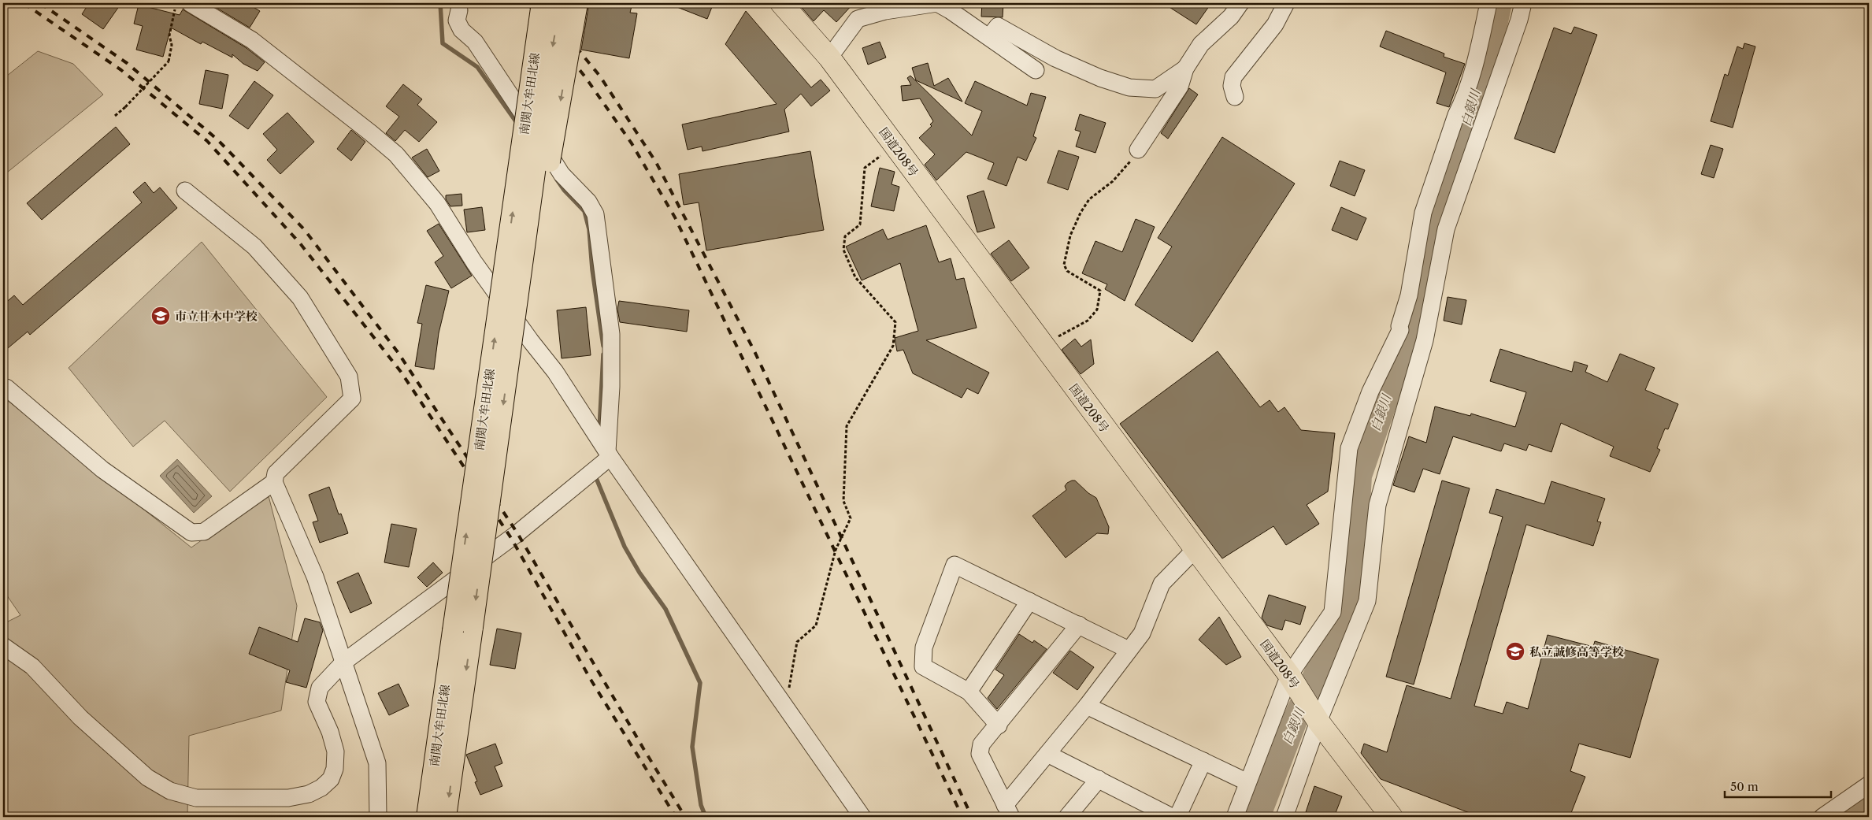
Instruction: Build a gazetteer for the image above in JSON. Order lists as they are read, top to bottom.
{
  "streets": {
    "highway": ["国道208号"],
    "main road": ["南関大牟田北線"]
  },
  "water": ["白銀川"],
  "places": {
    "school or university": ["市立甘木中学校", "私立誠修高等学校"]
  },
  "scale_bar": "50 m"
}
